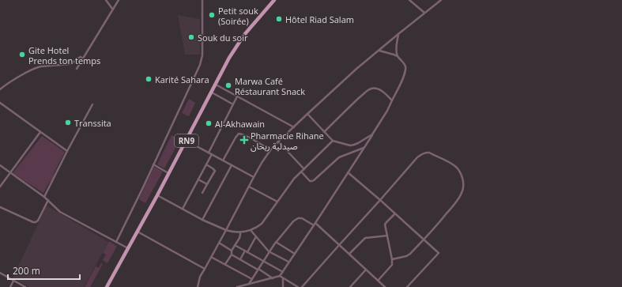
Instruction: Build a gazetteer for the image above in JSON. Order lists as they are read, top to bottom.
{
  "streets": {
    "main road": ["RN9"]
  },
  "places": {
    "other": [
      "Petit souk (Soirée)",
      "Hôtel Riad Salam",
      "Souk du soir",
      "Gite Hotel Prends ton temps",
      "Karité Sahara",
      "Marwa Café Réstaurant Snack",
      "Transsita",
      "Al-Akhawain"
    ],
    "health": ["Pharmacie Rihane صيدلية ريحان"]
  },
  "scale_bar": "200 m"
}
